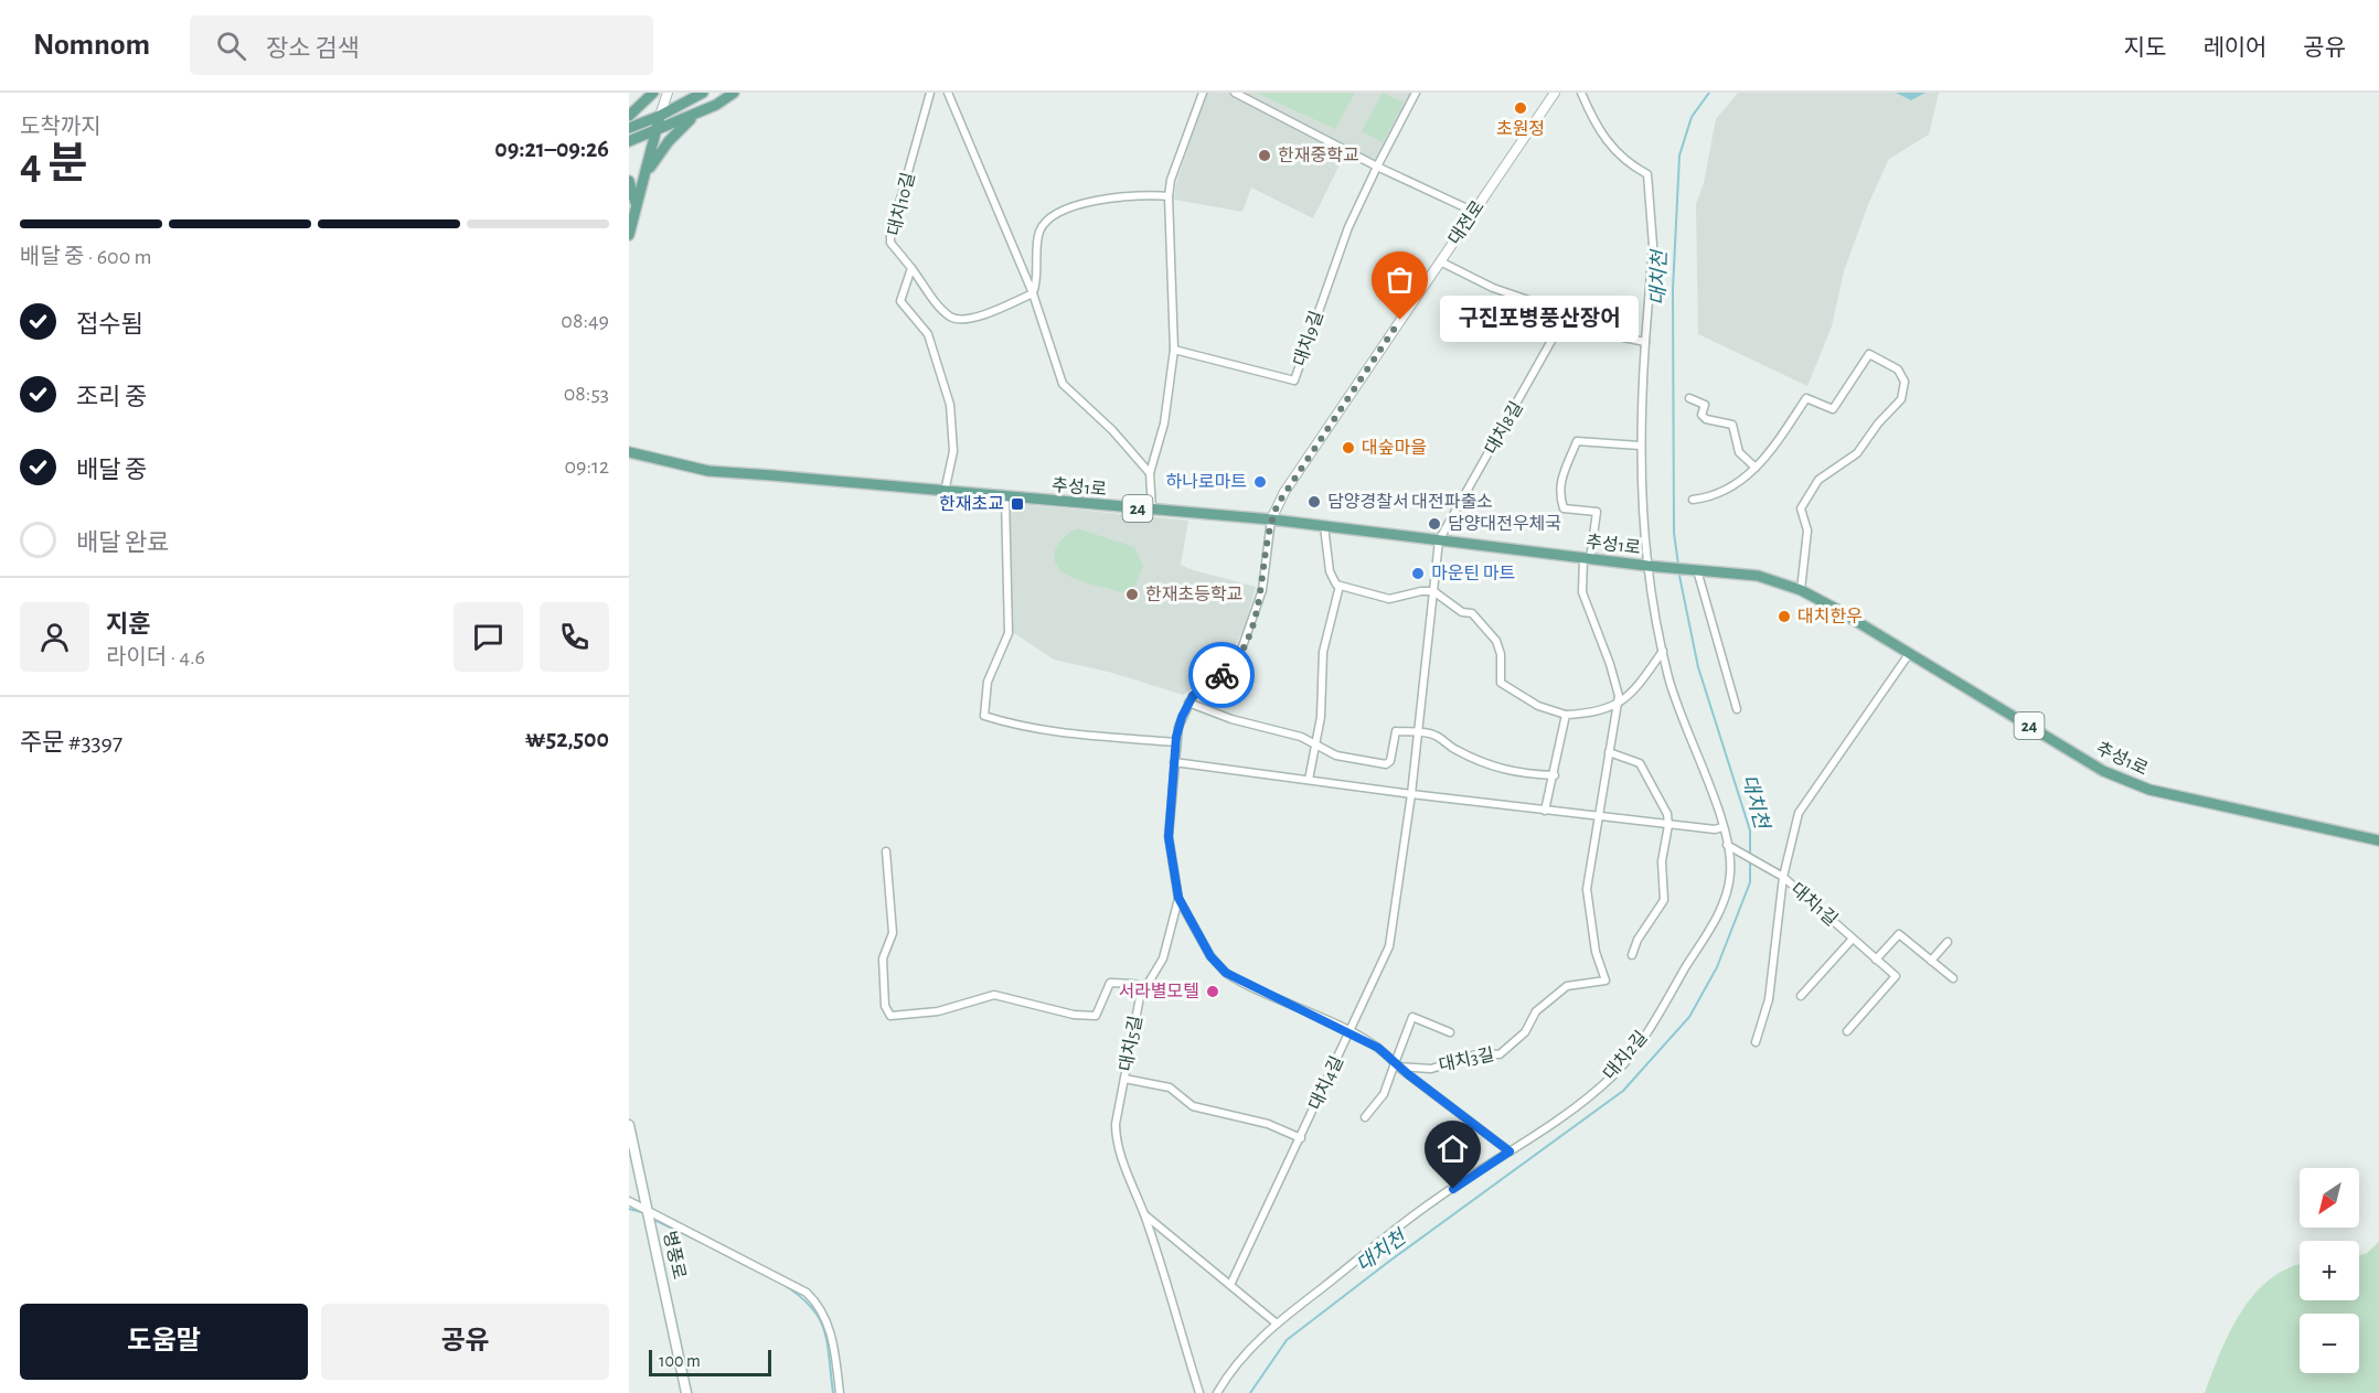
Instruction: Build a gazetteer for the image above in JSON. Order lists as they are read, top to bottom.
{
  "streets": {
    "main road": ["추성1로", "24", "병풍로"],
    "street": [
      "대치10길",
      "대전로",
      "대치9길",
      "대치8길",
      "대치1길",
      "대치5길",
      "대치2길",
      "대치3길",
      "대치4길"
    ]
  },
  "crossings": [
    ["대전로", "추성1로"],
    ["대전로", "대치5길"],
    ["대치8길", "추성1로"],
    ["대치8길", "대치4길"],
    ["추성1로", "대치1길"],
    ["추성1로", "대치5길"],
    ["추성1로", "대치2길"],
    ["추성1로", "대치3길"],
    ["추성1로", "대치4길"]
  ],
  "water": ["대치천"],
  "places": {
    "other": [
      "초원정",
      "한재중학교",
      "구진포병풍산장어",
      "대숲마을",
      "하나로마트",
      "담양경찰서 대전파출소",
      "담양대전우체국",
      "마운틴 마트",
      "한재초등학교",
      "대치한우",
      "서라별모텔"
    ],
    "transit": ["한재초교"]
  },
  "scale_bar": "100 m",
  "north": "bottom left",
  "page": {
    "header": "Nomnom",
    "search": "장소 검색",
    "nav": ["지도", "레이어", "공유"],
    "heading": ["4 분", "도착까지", "09:21–09:26"],
    "panel": [
      "지훈",
      "라이더 · 4.6",
      "주문 #3397",
      "₩52,500"
    ],
    "bar": "배달 중 · 600 m",
    "list": [
      ["접수됨", "08:49"],
      ["조리 중", "08:53"],
      ["배달 중", "09:12"],
      "배달 완료"
    ],
    "bubble": "구진포병풍산장어",
    "map_buttons": ["+", "−"],
    "buttons": ["도움말", "공유"],
    "scale": "100 m"
  }
}
